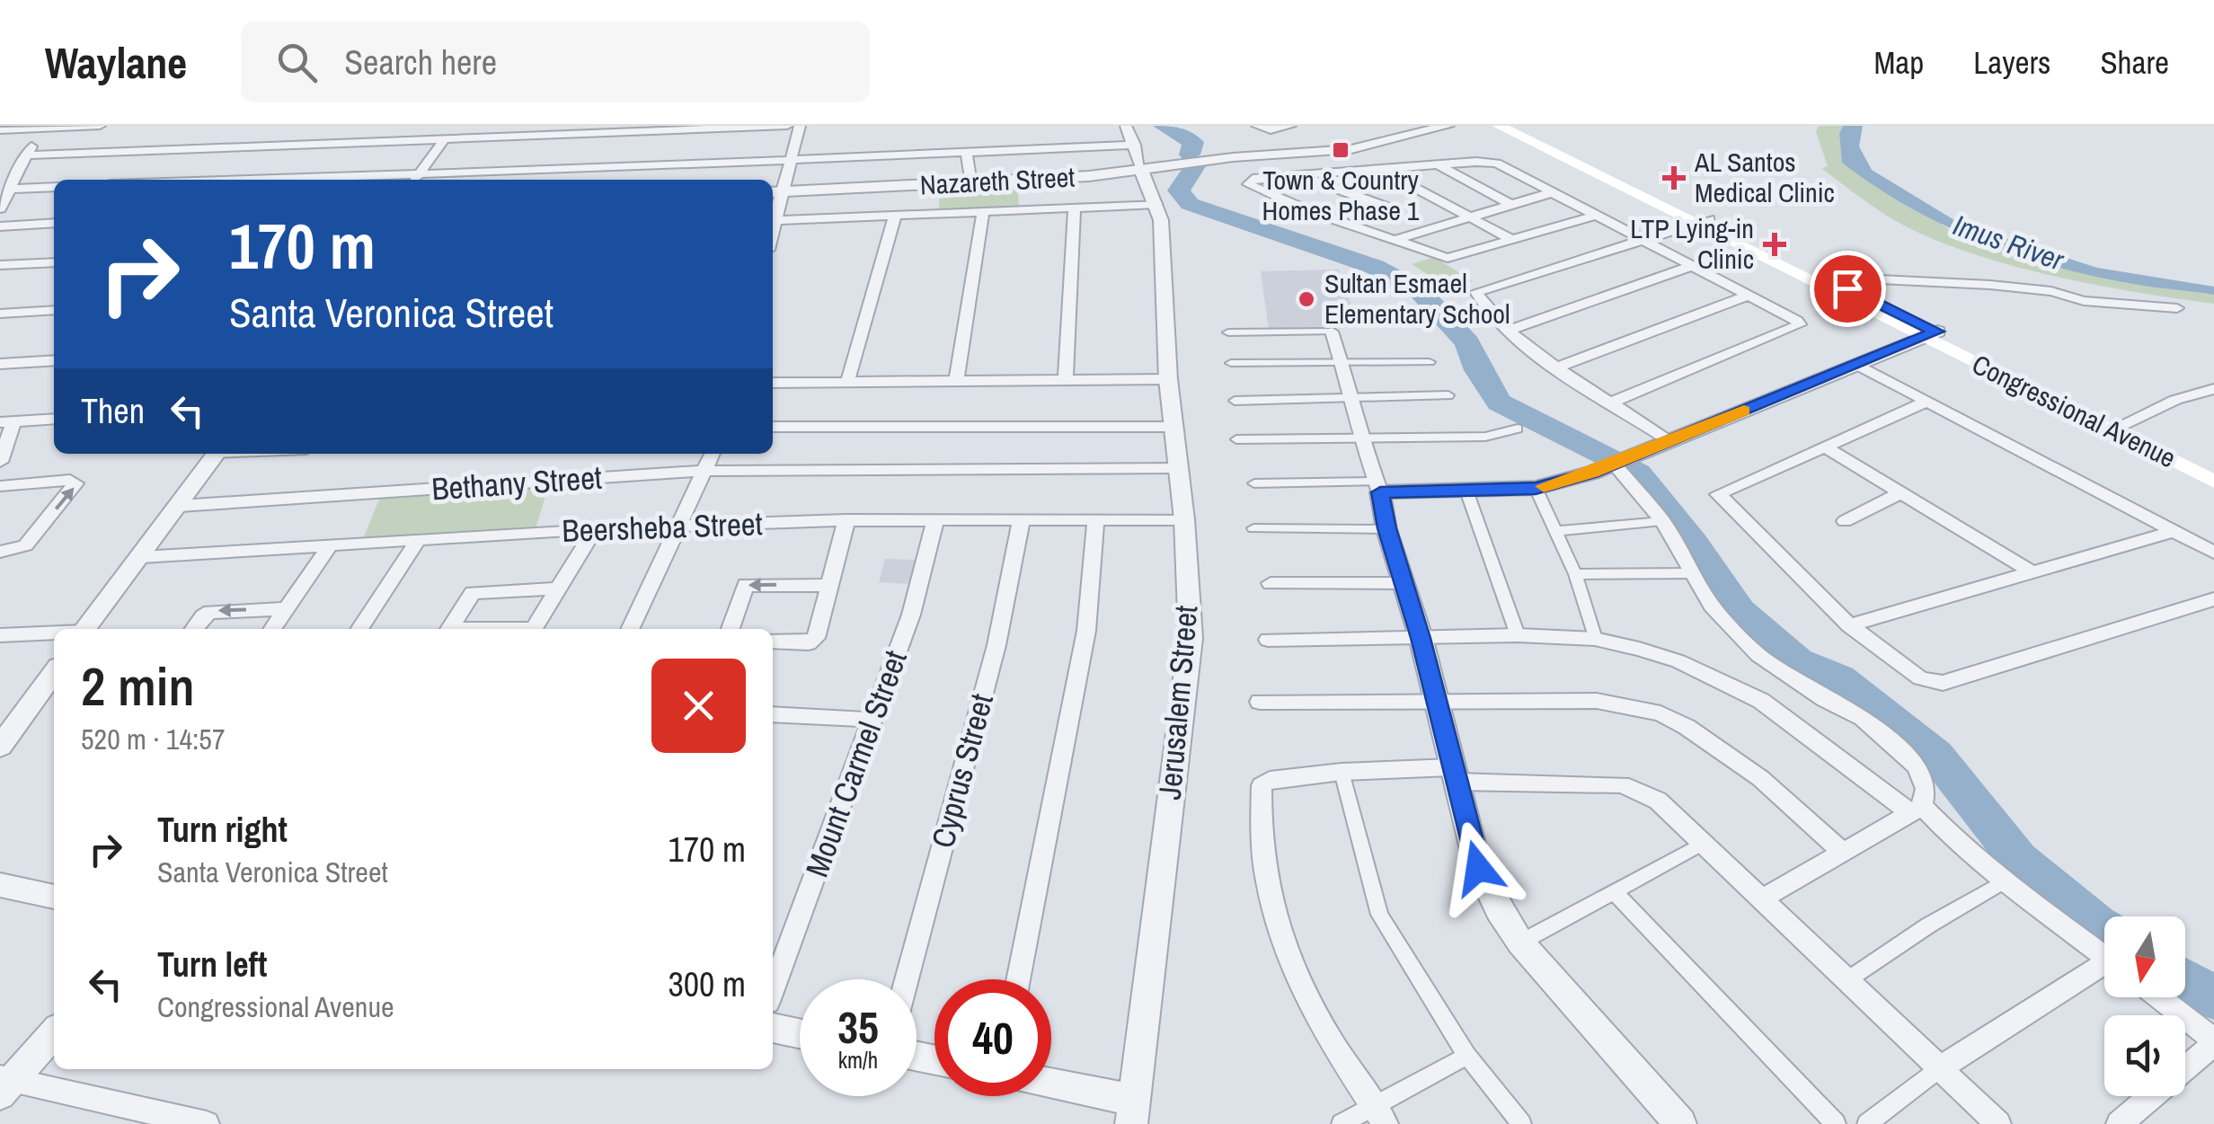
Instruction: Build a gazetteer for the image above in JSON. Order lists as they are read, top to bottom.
{
  "streets": {
    "main road": ["Congressional Avenue"],
    "street": [
      "Nazareth Street",
      "Bethany Street",
      "Beersheba Street",
      "Jerusalem Street",
      "Mount Carmel Street",
      "Cyprus Street"
    ]
  },
  "crossings": [
    ["Nazareth Street", "Jerusalem Street"],
    ["Bethany Street", "Jerusalem Street"],
    ["Beersheba Street", "Jerusalem Street"],
    ["Beersheba Street", "Mount Carmel Street"],
    ["Beersheba Street", "Cyprus Street"]
  ],
  "water": ["Imus River"],
  "places": {
    "transit": ["Town & Country Homes Phase 1"],
    "health": ["AL Santos Medical Clinic", "LTP Lying-in Clinic"],
    "other": ["Sultan Esmael Elementary School"]
  },
  "north": "bottom",
  "page": {
    "header": "Waylane",
    "search": "Search here",
    "nav": ["Map", "Layers", "Share"],
    "turn": ["170 m", "Santa Veronica Street"],
    "then": "Then",
    "heading": ["2 min", "520 m · 14:57"],
    "list": [
      {
        "name": "Turn right",
        "note": "Santa Veronica Street",
        "value": "170 m"
      },
      {
        "name": "Turn left",
        "note": "Congressional Avenue",
        "value": "300 m"
      }
    ],
    "speed": "35 km/h",
    "limit": "40"
  }
}
